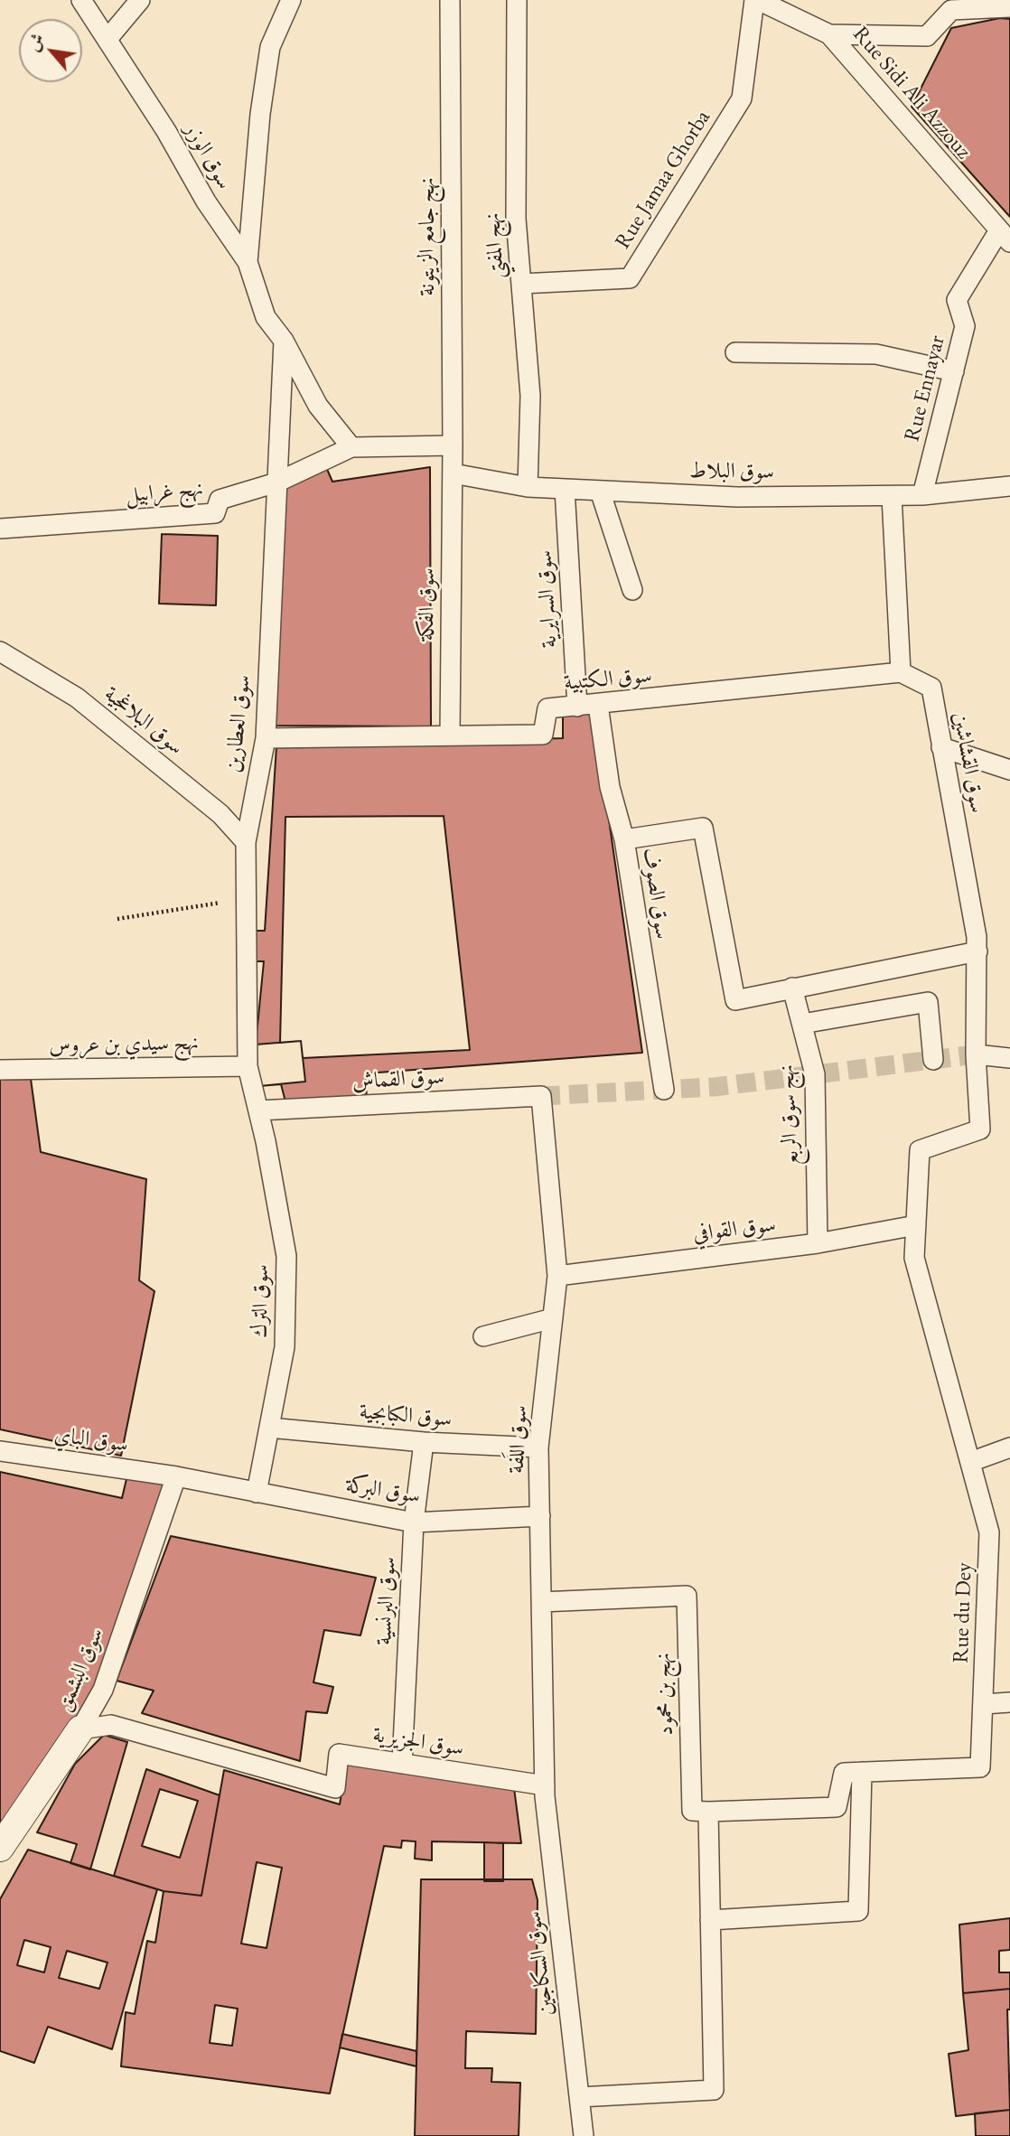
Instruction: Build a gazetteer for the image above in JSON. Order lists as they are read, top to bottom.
{
  "streets": {
    "street": [
      "Rue Sidi Ali Azzouz",
      "سوق الوزر",
      "Rue Jamaa Ghorba",
      "نهج جامع الزيتونة",
      "نهج المفتي",
      "Rue Ennayar",
      "سوق البلاط",
      "نهج غرابيل",
      "سوق السرايرية",
      "سوق الفكة",
      "سوق الكتبية",
      "سوق البلاغجية",
      "سوق العطارين",
      "سوق القشاشين",
      "سوق الصوف",
      "نهج سيدي بن عروس",
      "سوق القماش",
      "نهج سوق الربع",
      "سوق القوافي",
      "سوق الترك",
      "سوق الكبابجية",
      "سوق اللَفة",
      "سوق الباي",
      "سوق البركة",
      "سوق البرنسية",
      "Rue du Dey",
      "سوق البشمق",
      "نهج بن محمود",
      "سوق الجزيرية",
      "سوق السكاجين"
    ]
  },
  "crossings": [
    ["Rue Sidi Ali Azzouz", "Rue Jamaa Ghorba"],
    ["Rue Sidi Ali Azzouz", "Rue Ennayar"],
    ["سوق الوزر", "سوق العطارين"],
    ["Rue Jamaa Ghorba", "نهج المفتي"],
    ["نهج جامع الزيتونة", "سوق البلاط"],
    ["نهج جامع الزيتونة", "نهج غرابيل"],
    ["نهج جامع الزيتونة", "سوق الفكة"],
    ["نهج المفتي", "سوق البلاط"],
    ["Rue Ennayar", "سوق البلاط"],
    ["سوق البلاط", "سوق السرايرية"],
    ["سوق البلاط", "سوق الفكة"],
    ["نهج غرابيل", "سوق العطارين"],
    ["سوق السرايرية", "سوق الكتبية"],
    ["سوق الفكة", "سوق الكتبية"],
    ["سوق الكتبية", "سوق العطارين"],
    ["سوق الكتبية", "سوق القشاشين"],
    ["سوق الكتبية", "سوق الصوف"],
    ["سوق البلاغجية", "سوق العطارين"],
    ["سوق العطارين", "نهج سيدي بن عروس"],
    ["سوق العطارين", "سوق القماش"],
    ["سوق العطارين", "سوق الترك"],
    ["سوق القشاشين", "سوق القوافي"],
    ["سوق القشاشين", "Rue du Dey"],
    ["سوق القماش", "سوق الترك"],
    ["سوق القماش", "سوق اللَفة"],
    ["نهج سوق الربع", "سوق القوافي"],
    ["سوق القوافي", "سوق اللَفة"],
    ["سوق القوافي", "Rue du Dey"],
    ["سوق الترك", "سوق الكبابجية"],
    ["سوق الترك", "سوق البركة"],
    ["سوق الكبابجية", "سوق اللَفة"],
    ["سوق الكبابجية", "سوق البرنسية"],
    ["سوق اللَفة", "سوق البركة"],
    ["سوق اللَفة", "نهج بن محمود"],
    ["سوق اللَفة", "سوق الجزيرية"],
    ["سوق اللَفة", "سوق السكاجين"],
    ["سوق الباي", "سوق البشمق"],
    ["سوق البركة", "سوق البرنسية"],
    ["سوق البرنسية", "سوق الجزيرية"],
    ["سوق البشمق", "سوق الجزيرية"],
    ["سوق الجزيرية", "سوق السكاجين"]
  ],
  "north": "top left"
}
